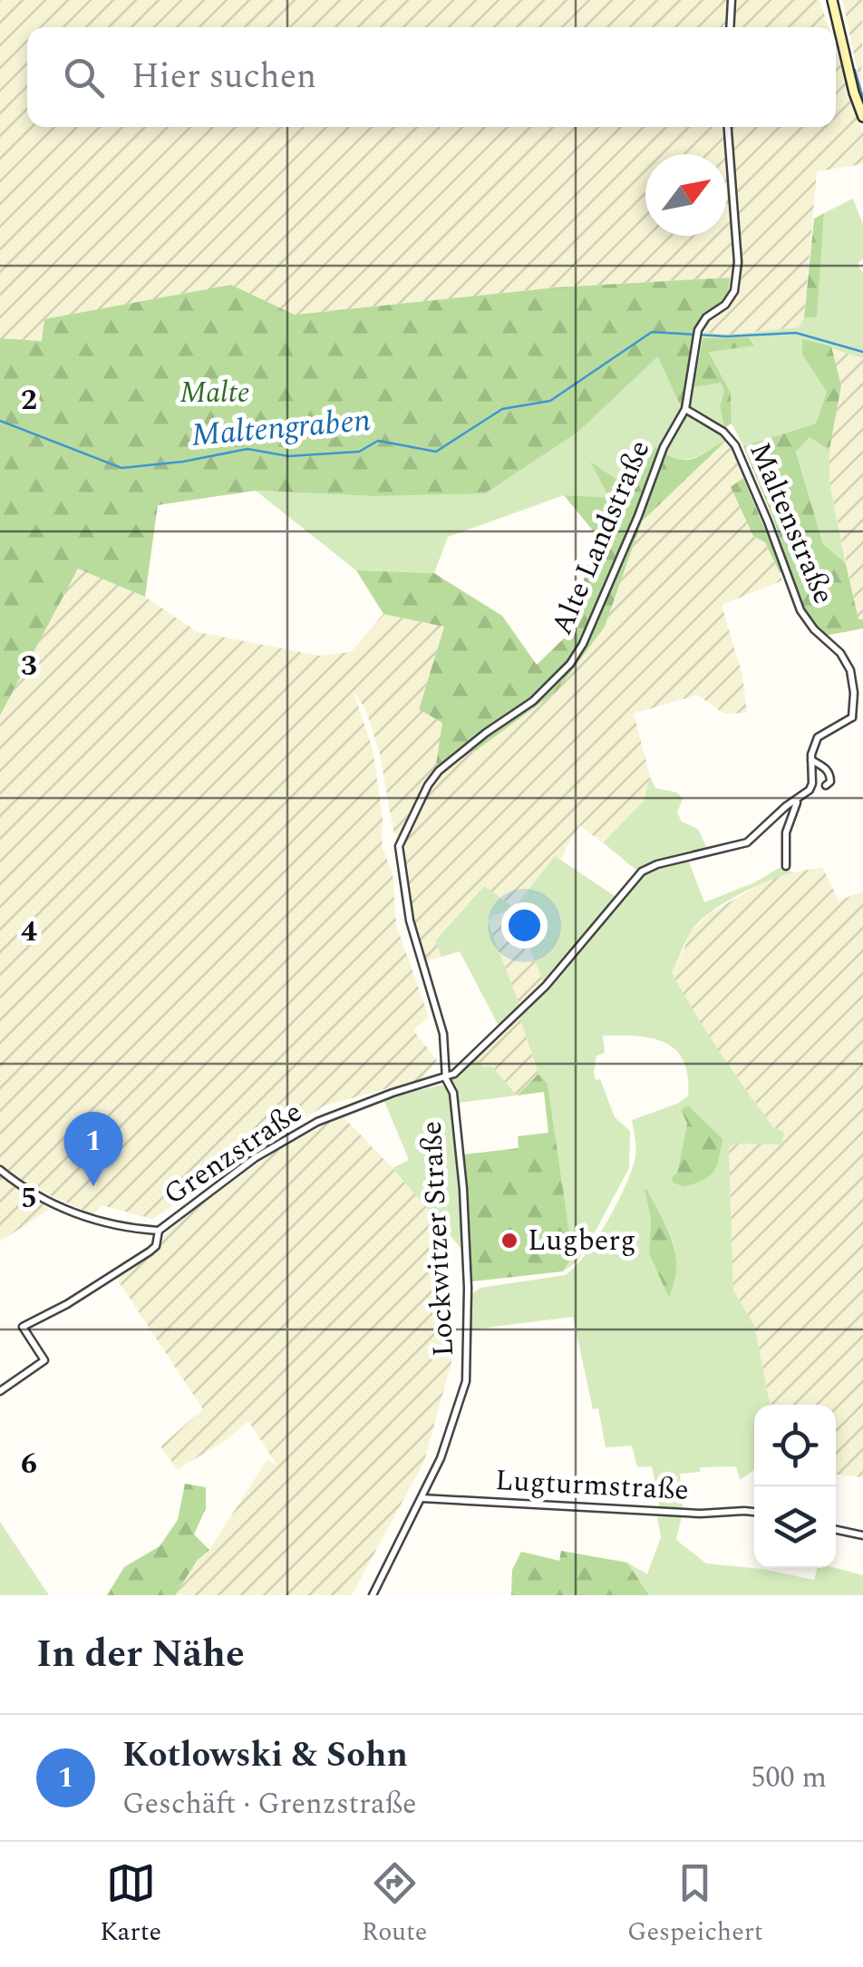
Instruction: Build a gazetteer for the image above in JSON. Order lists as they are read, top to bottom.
{
  "streets": {
    "street": [
      "Maltenstraße",
      "Alte Landstraße",
      "Grenzstraße",
      "Lockwitzer Straße",
      "Lugturmstraße"
    ]
  },
  "crossings": [
    ["Maltenstraße", "Alte Landstraße"],
    ["Alte Landstraße", "Grenzstraße"],
    ["Alte Landstraße", "Lockwitzer Straße"],
    ["Grenzstraße", "Lockwitzer Straße"],
    ["Lockwitzer Straße", "Lugturmstraße"]
  ],
  "water": ["Maltengraben"],
  "parks": ["Malte"],
  "places": ["Lugberg"],
  "north": "top right",
  "page": {
    "search": "Hier suchen",
    "pins": "1",
    "heading": "In der Nähe",
    "list": [
      {
        "mark": "1",
        "name": "Kotlowski & Sohn",
        "note": "Geschäft · Grenzstraße",
        "value": "500 m"
      }
    ],
    "nav": ["Karte", "Route", "Gespeichert"]
  },
  "grid": {
    "rows": [
      "2",
      "3",
      "4",
      "5",
      "6"
    ]
  }
}
